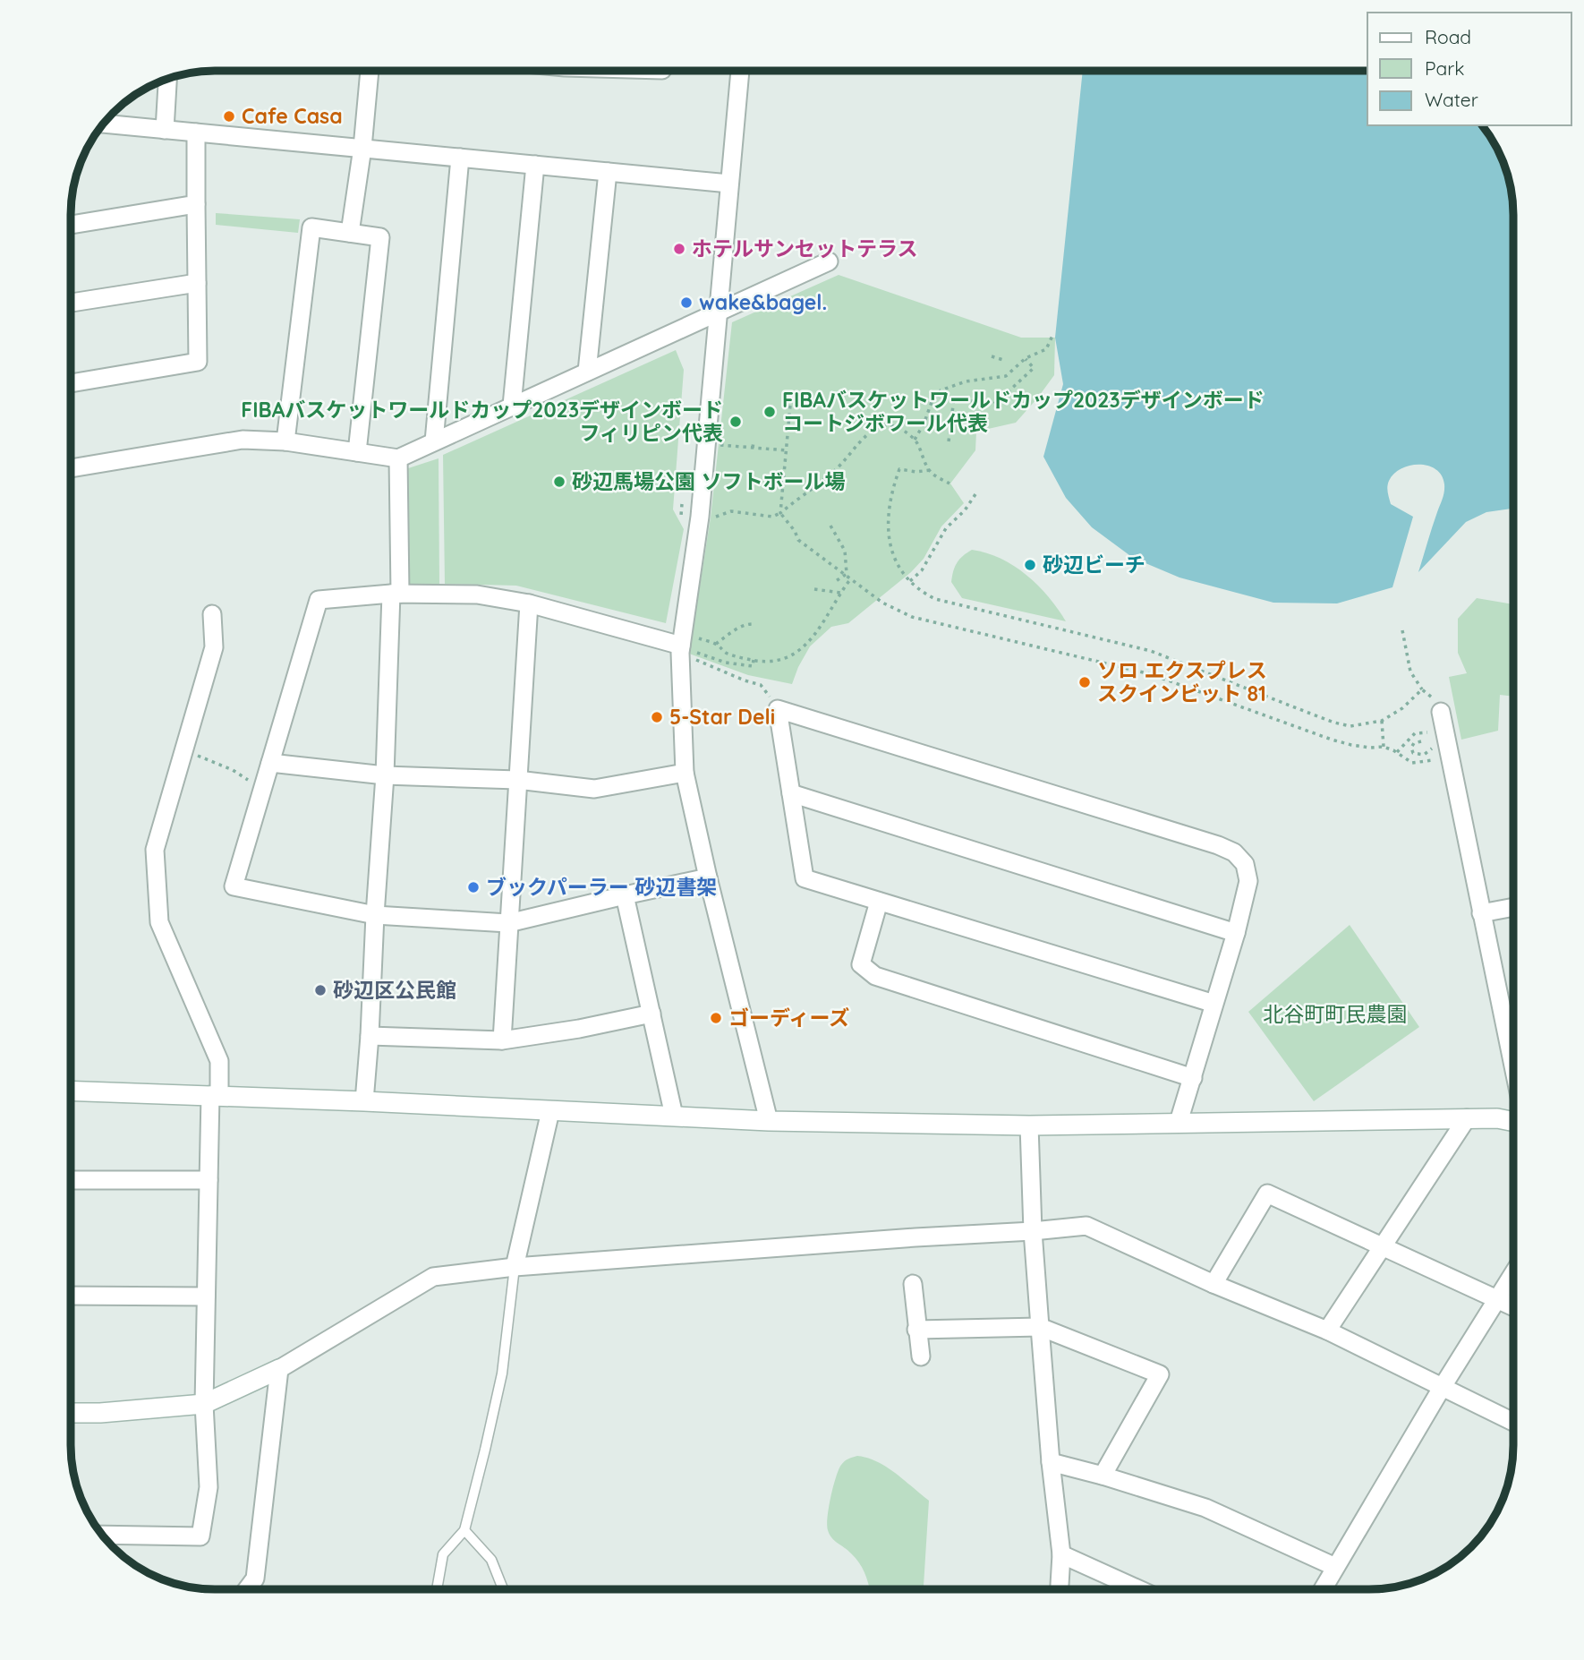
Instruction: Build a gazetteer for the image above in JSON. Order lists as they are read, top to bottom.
{
  "parks": ["北谷町町民農園"],
  "places": [
    "Cafe Casa",
    "ホテルサンセットテラス",
    "wake&bagel.",
    "FIBAバスケットワールドカップ2023デザインボード コートジボワール代表",
    "FIBAバスケットワールドカップ2023デザインボード フィリピン代表",
    "砂辺馬場公園 ソフトボール場",
    "砂辺ビーチ",
    "ソロ エクスプレス スクインビット 81",
    "5-Star Deli",
    "ブックパーラー 砂辺書架",
    "砂辺区公民館",
    "ゴーディーズ"
  ],
  "legend": ["Road", "Park", "Water"]
}
